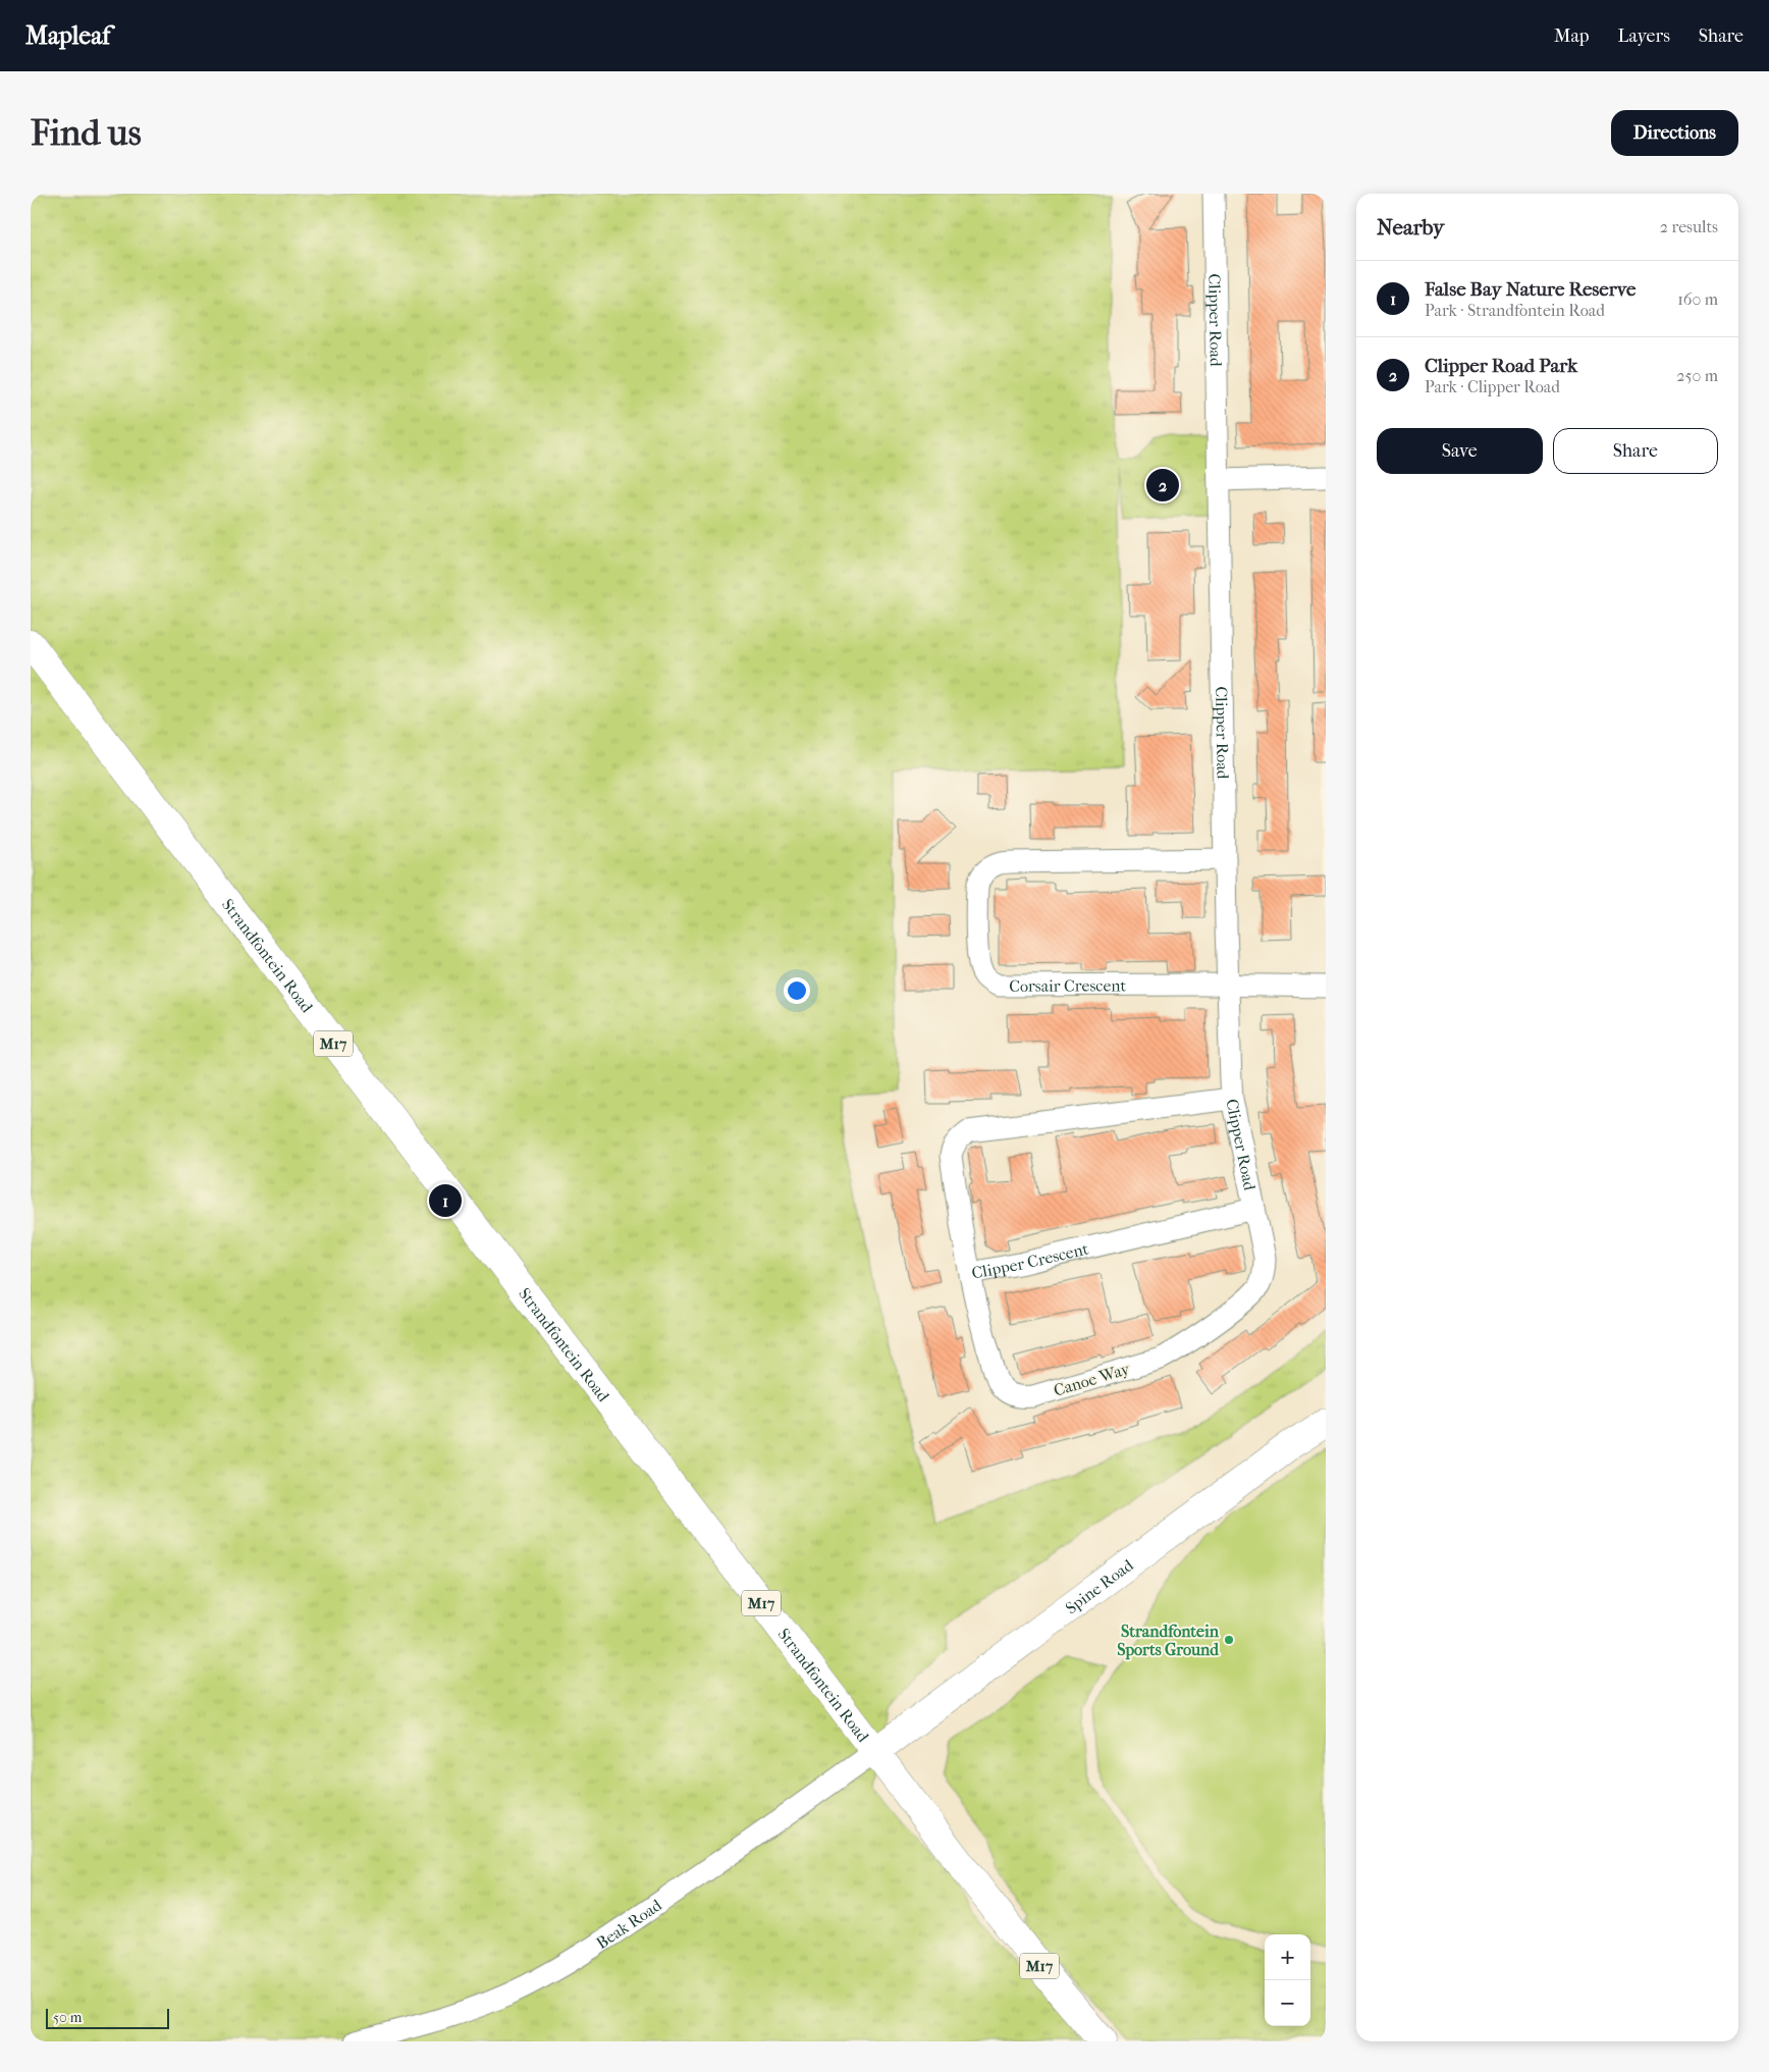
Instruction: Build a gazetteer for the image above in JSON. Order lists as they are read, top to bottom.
{
  "streets": {
    "main road": ["Strandfontein Road", "M17", "Spine Road"],
    "street": [
      "Clipper Road",
      "Corsair Crescent",
      "Clipper Crescent",
      "Canoe Way",
      "Beak Road"
    ]
  },
  "crossings": [
    ["Clipper Road", "Corsair Crescent"],
    ["Clipper Road", "Clipper Crescent"],
    ["Clipper Road", "Canoe Way"],
    ["Strandfontein Road", "Spine Road"],
    ["Strandfontein Road", "Beak Road"],
    ["Clipper Crescent", "Canoe Way"],
    ["Spine Road", "Beak Road"]
  ],
  "places": ["Strandfontein Sports Ground"],
  "scale_bar": "50 m",
  "page": {
    "header": "Mapleaf",
    "nav": ["Map", "Layers", "Share"],
    "buttons": [
      "Directions",
      ["Save", "Share"]
    ],
    "title": "Find us",
    "heading": ["Nearby", "2 results"],
    "list": [
      {
        "mark": "1",
        "name": "False Bay Nature Reserve",
        "note": "Park · Strandfontein Road",
        "value": "160 m"
      },
      {
        "mark": "2",
        "name": "Clipper Road Park",
        "note": "Park · Clipper Road",
        "value": "250 m"
      }
    ],
    "pins": ["2", "1"],
    "map_buttons": ["+", "−"],
    "scale": "50 m"
  }
}
